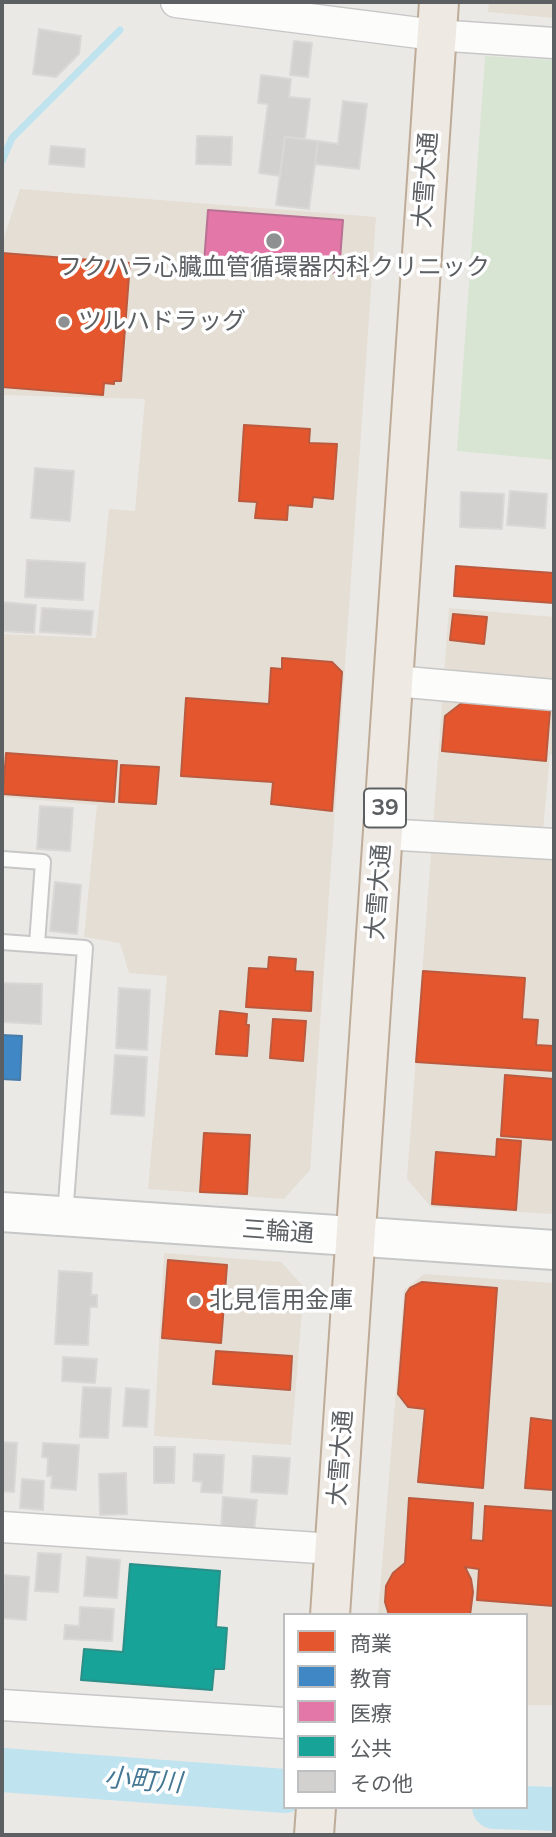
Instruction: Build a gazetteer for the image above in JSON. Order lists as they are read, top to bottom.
{
  "streets": {
    "highway": ["大雪大通", "39"],
    "street": ["三輪通"]
  },
  "crossings": [
    ["大雪大通", "三輪通"]
  ],
  "water": ["小町川"],
  "places": ["フクハラ心臓血管循環器内科クリニック", "ツルハドラッグ", "北見信用金庫"],
  "legend": [
    "商業",
    "教育",
    "医療",
    "公共",
    "その他"
  ]
}
